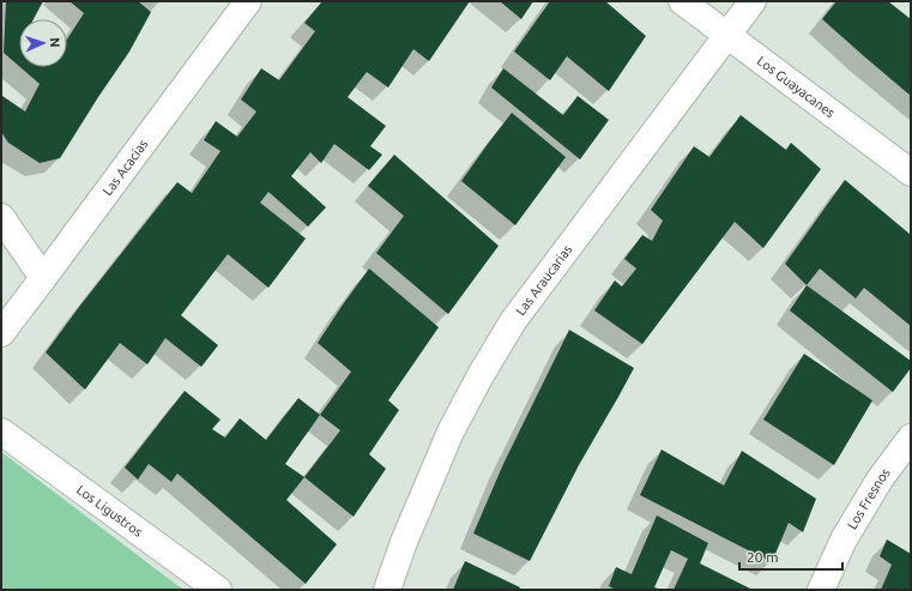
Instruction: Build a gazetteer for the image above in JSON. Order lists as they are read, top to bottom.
{
  "streets": {
    "street": [
      "Los Guayacanes",
      "Las Acacias",
      "Las Araucarias",
      "Los Fresnos",
      "Los Ligustros"
    ]
  },
  "crossings": [
    ["Los Guayacanes", "Las Araucarias"]
  ],
  "scale_bar": "20 m",
  "north": "right"
}
